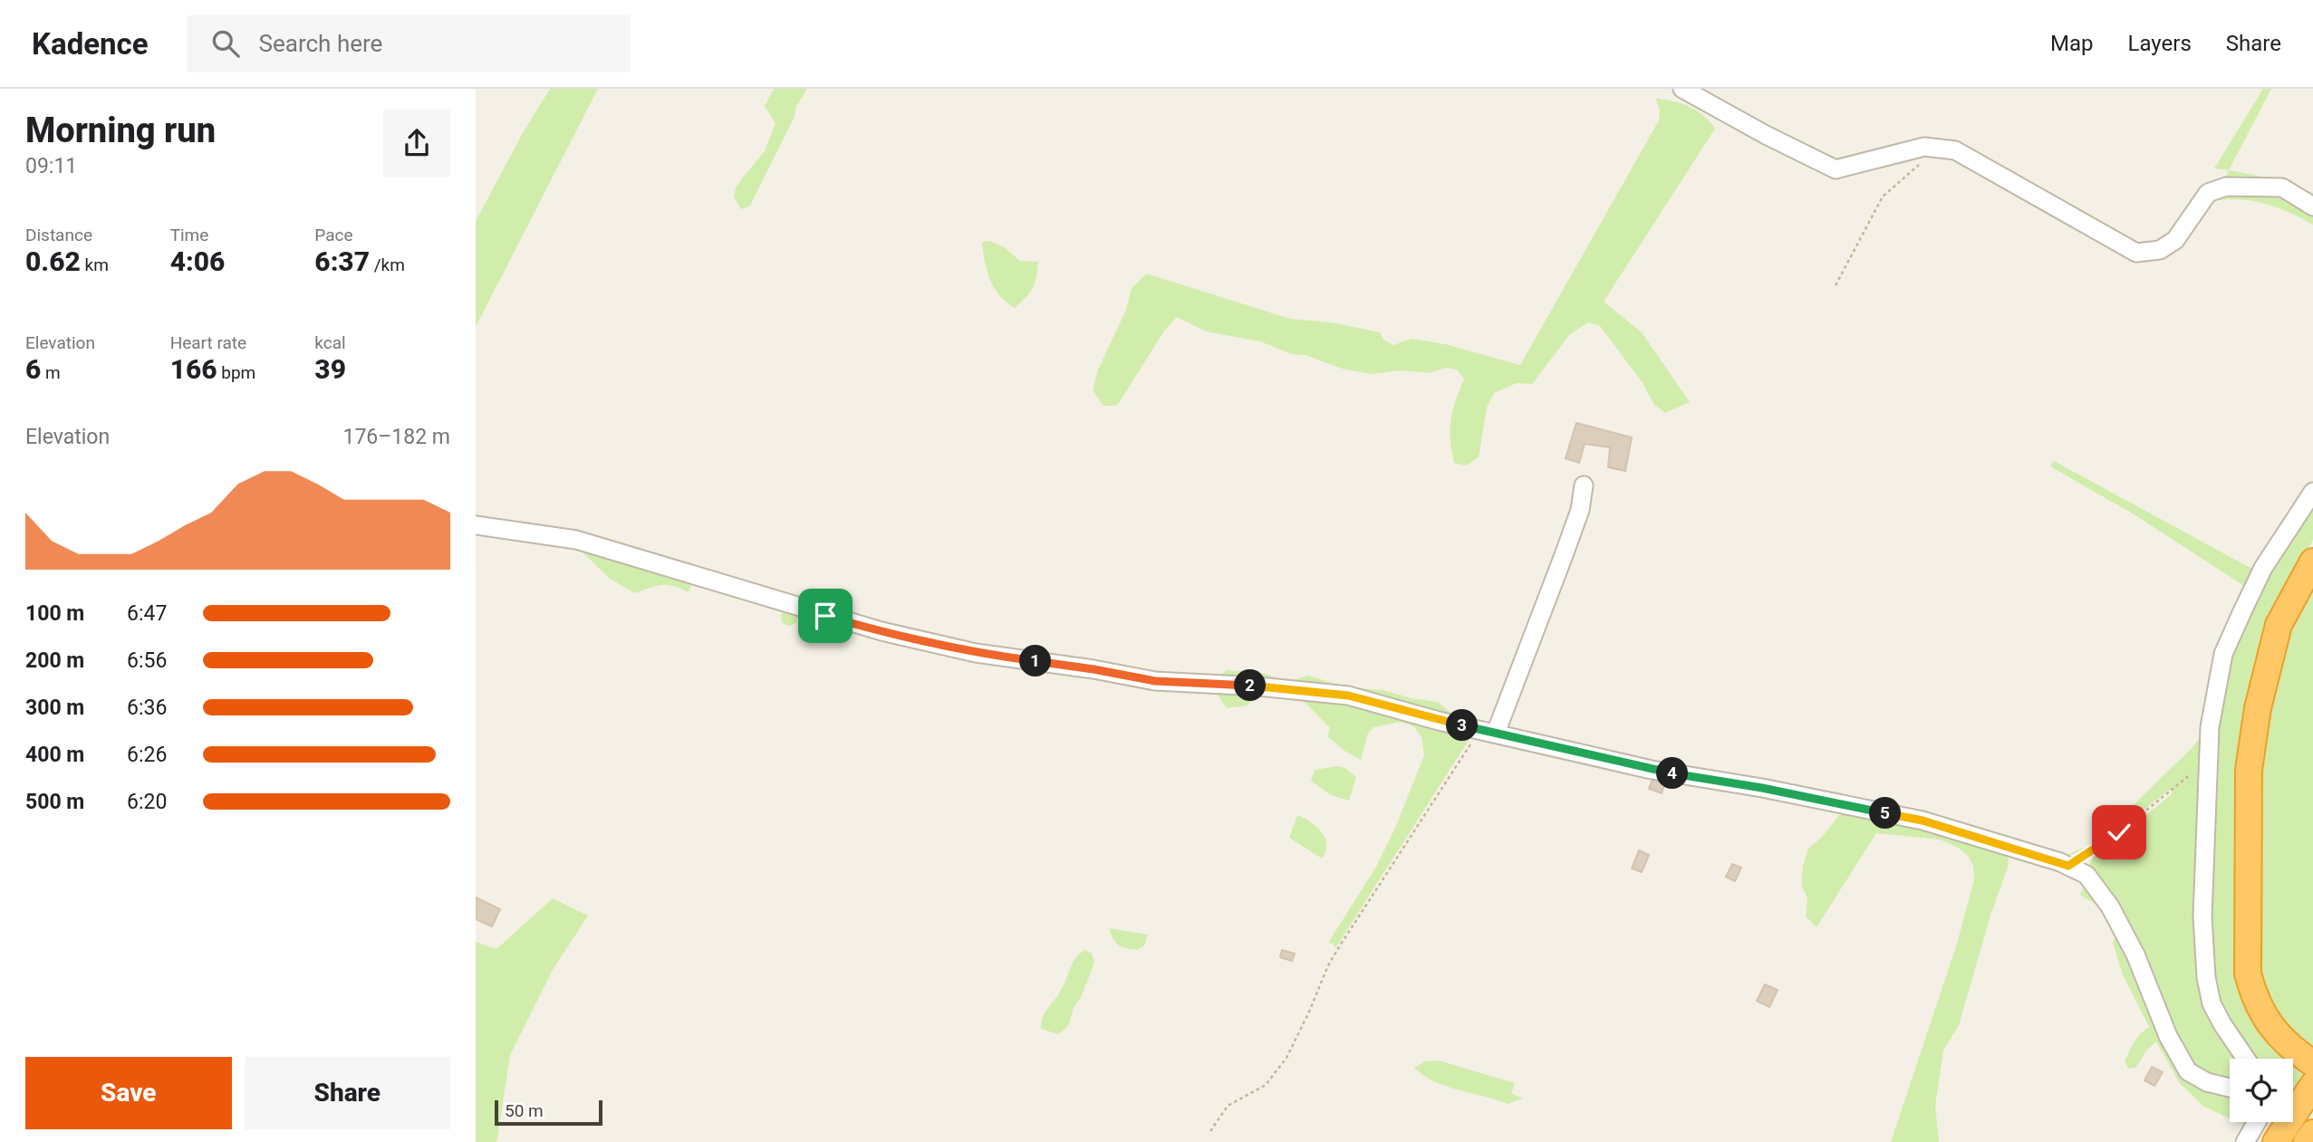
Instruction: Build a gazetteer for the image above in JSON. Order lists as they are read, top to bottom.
{
  "scale_bar": "50 m",
  "page": {
    "header": "Kadence",
    "search": "Search here",
    "nav": ["Map", "Layers", "Share"],
    "heading": ["Morning run", "09:11"],
    "stats": [
      ["Distance", "0.62 km"],
      ["Time", "4:06"],
      ["Pace", "6:37 /km"],
      ["Elevation", "6 m"],
      ["Heart rate", "166 bpm"],
      ["kcal", "39"]
    ],
    "chart": ["Elevation", "176–182 m"],
    "list": [
      {
        "name": "100 m",
        "note": "6:47"
      },
      {
        "name": "200 m",
        "note": "6:56"
      },
      {
        "name": "300 m",
        "note": "6:36"
      },
      {
        "name": "400 m",
        "note": "6:26"
      },
      {
        "name": "500 m",
        "note": "6:20"
      }
    ],
    "pins": [
      "1",
      "2",
      "3",
      "4",
      "5"
    ],
    "buttons": ["Save", "Share"],
    "scale": "50 m"
  }
}
